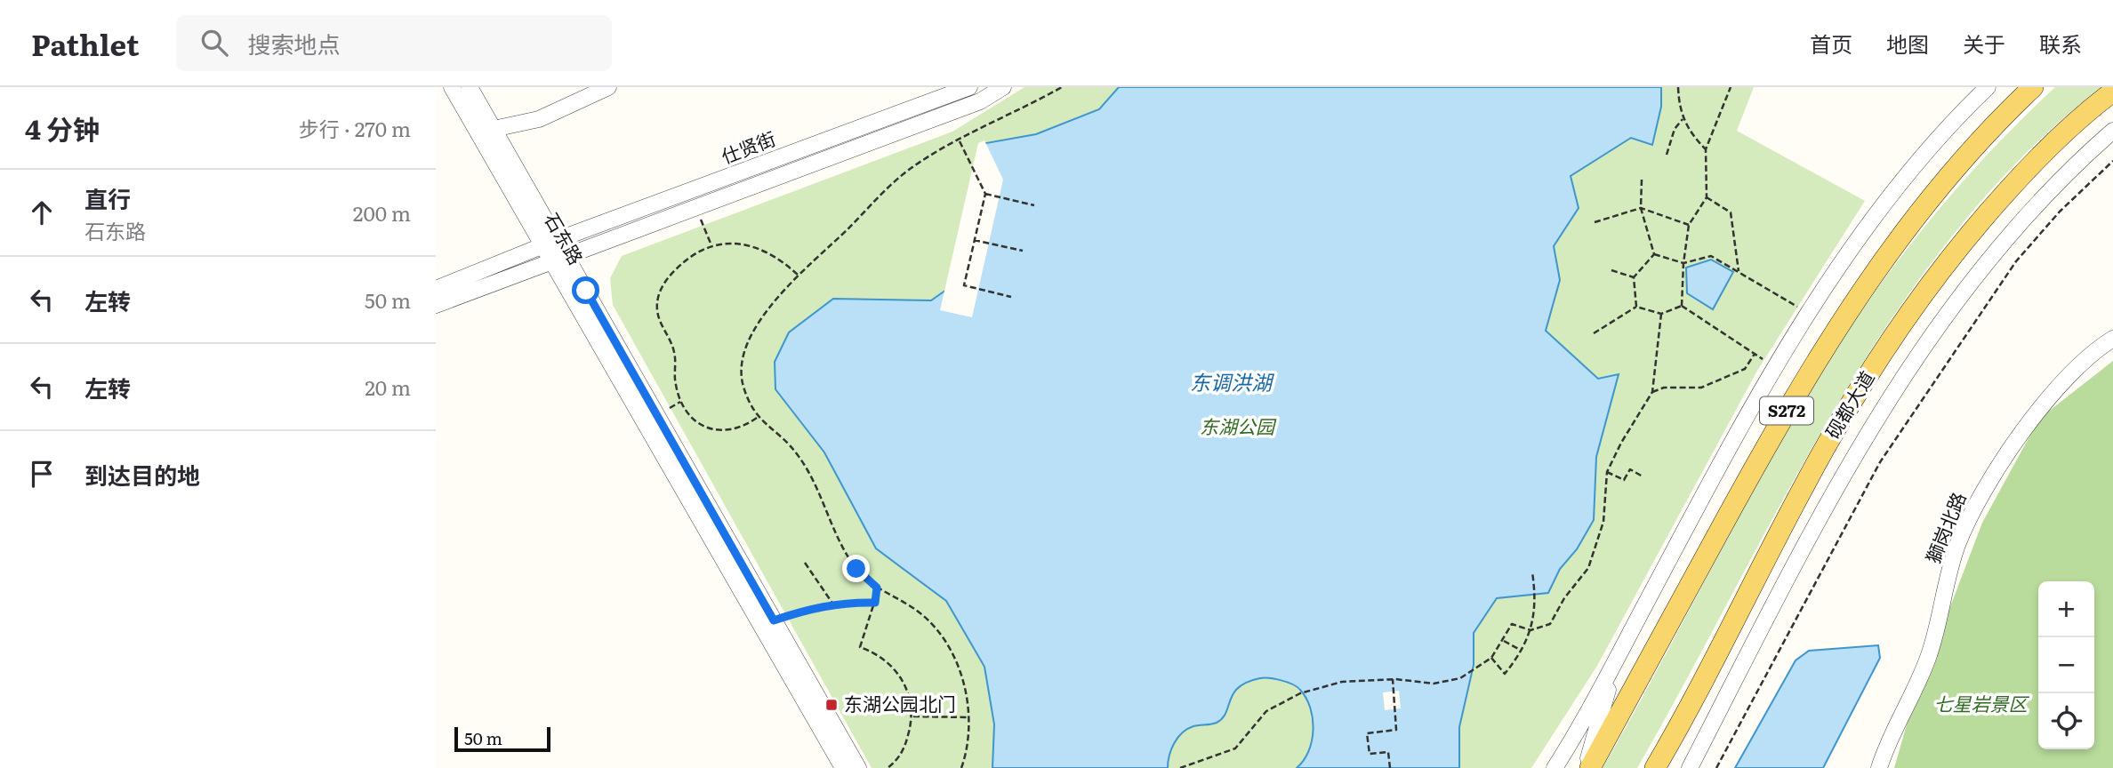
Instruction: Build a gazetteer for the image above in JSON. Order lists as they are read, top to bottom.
{
  "streets": {
    "main road": ["砚都大道", "S272"],
    "street": ["仕贤街", "石东路", "獅岗北路"]
  },
  "crossings": [
    ["仕贤街", "石东路"]
  ],
  "water": ["东调洪湖"],
  "parks": ["东湖公园", "七星岩景区"],
  "places": {
    "transit": ["东湖公园北门"]
  },
  "scale_bar": "50 m",
  "page": {
    "header": "Pathlet",
    "search": "搜索地点",
    "nav": [
      "首页",
      "地图",
      "关于",
      "联系"
    ],
    "heading": ["4 分钟", "步行 · 270 m"],
    "list": [
      ["直行", "石东路", "200 m"],
      ["左转", "50 m"],
      ["左转", "20 m"],
      "到达目的地"
    ],
    "map_buttons": ["+", "−"],
    "scale": "50 m"
  }
}
